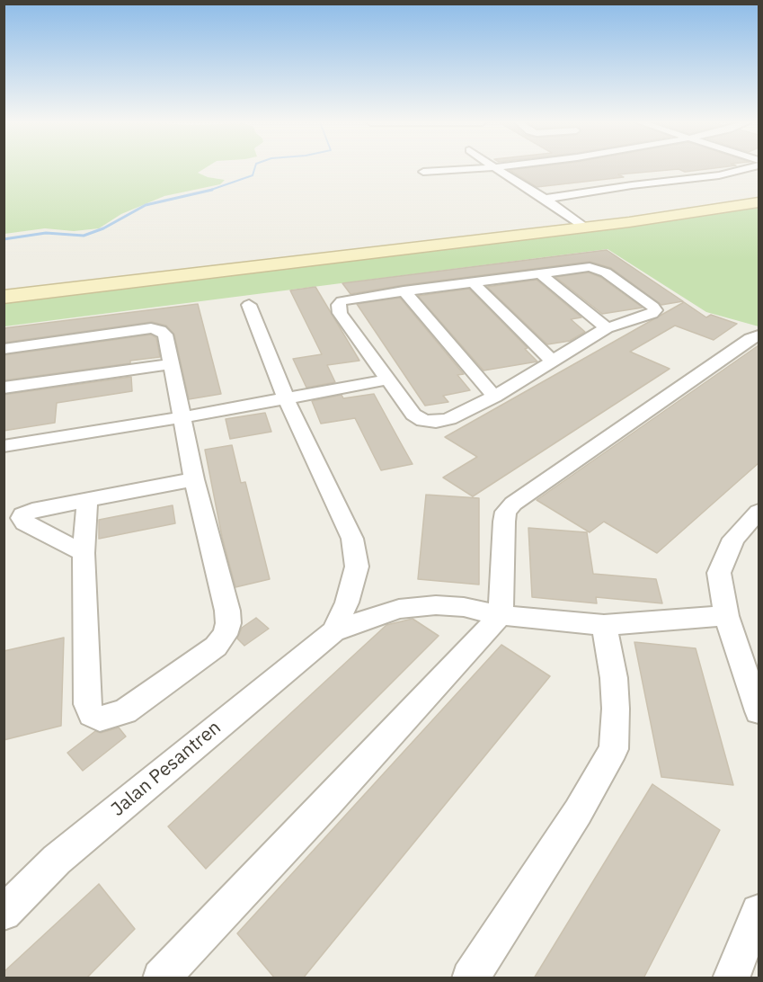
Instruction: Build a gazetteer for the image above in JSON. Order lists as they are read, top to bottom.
{
  "streets": {
    "street": ["Jalan Pesantren"]
  }
}
